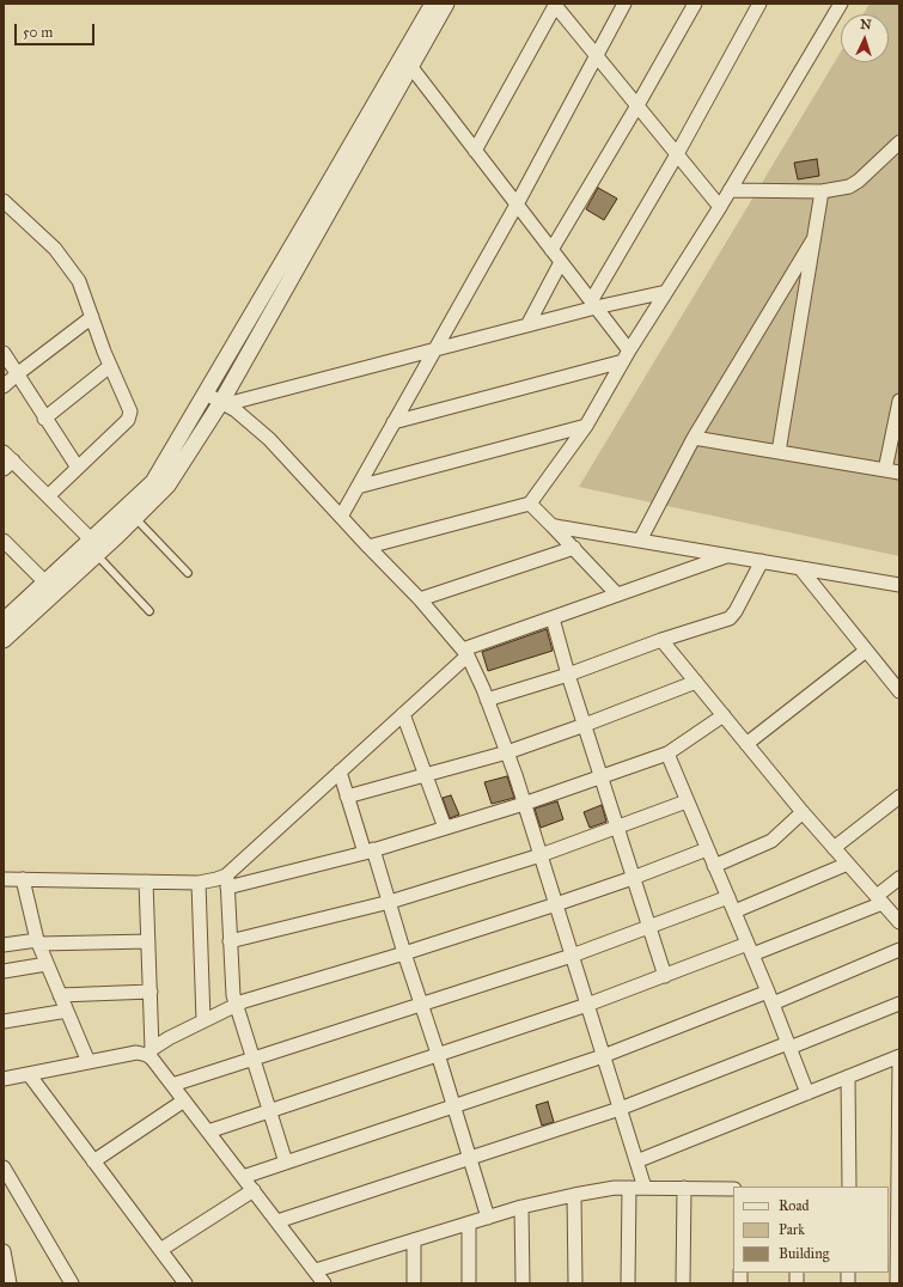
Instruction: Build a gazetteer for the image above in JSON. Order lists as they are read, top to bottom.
{
  "legend": ["Road", "Park", "Building"],
  "scale_bar": "50 m",
  "north": "top"
}
